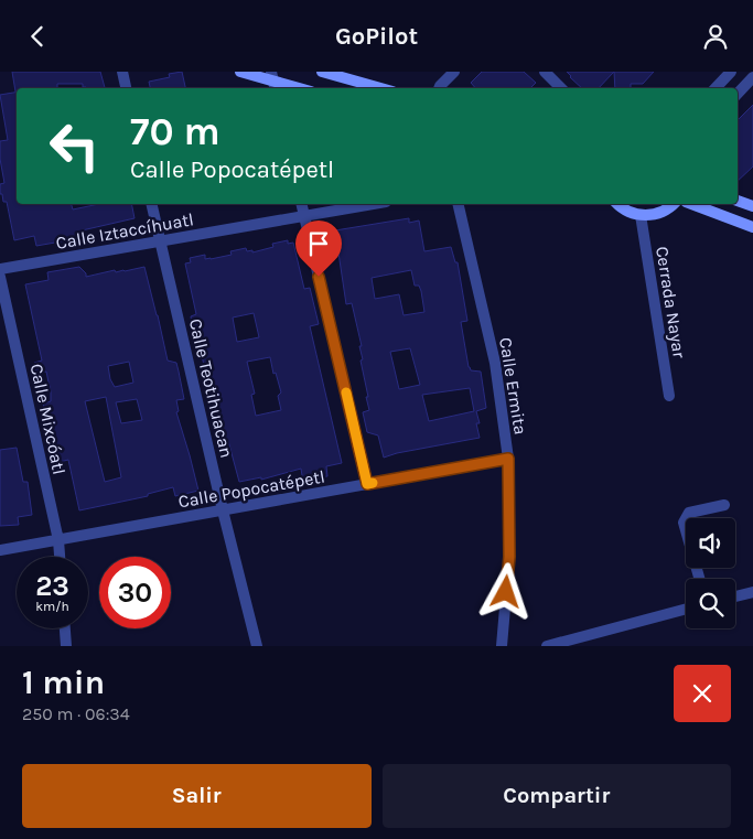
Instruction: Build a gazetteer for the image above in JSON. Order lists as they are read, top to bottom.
{
  "streets": {
    "street": [
      "Calle Iztaccíhuatl",
      "Cerrada Nayar",
      "Calle Ermita",
      "Calle Teotihuacan",
      "Calle Mixcóatl",
      "Calle Popocatépetl"
    ]
  },
  "crossings": [
    ["Calle Iztaccíhuatl", "Calle Teotihuacan"],
    ["Calle Ermita", "Calle Popocatépetl"],
    ["Calle Teotihuacan", "Calle Popocatépetl"],
    ["Calle Mixcóatl", "Calle Popocatépetl"]
  ],
  "page": {
    "header": "GoPilot",
    "turn": ["70 m", "Calle Popocatépetl"],
    "speed": "23 km/h",
    "limit": "30",
    "heading": ["1 min", "250 m · 06:34"],
    "buttons": ["Salir", "Compartir"]
  }
}
